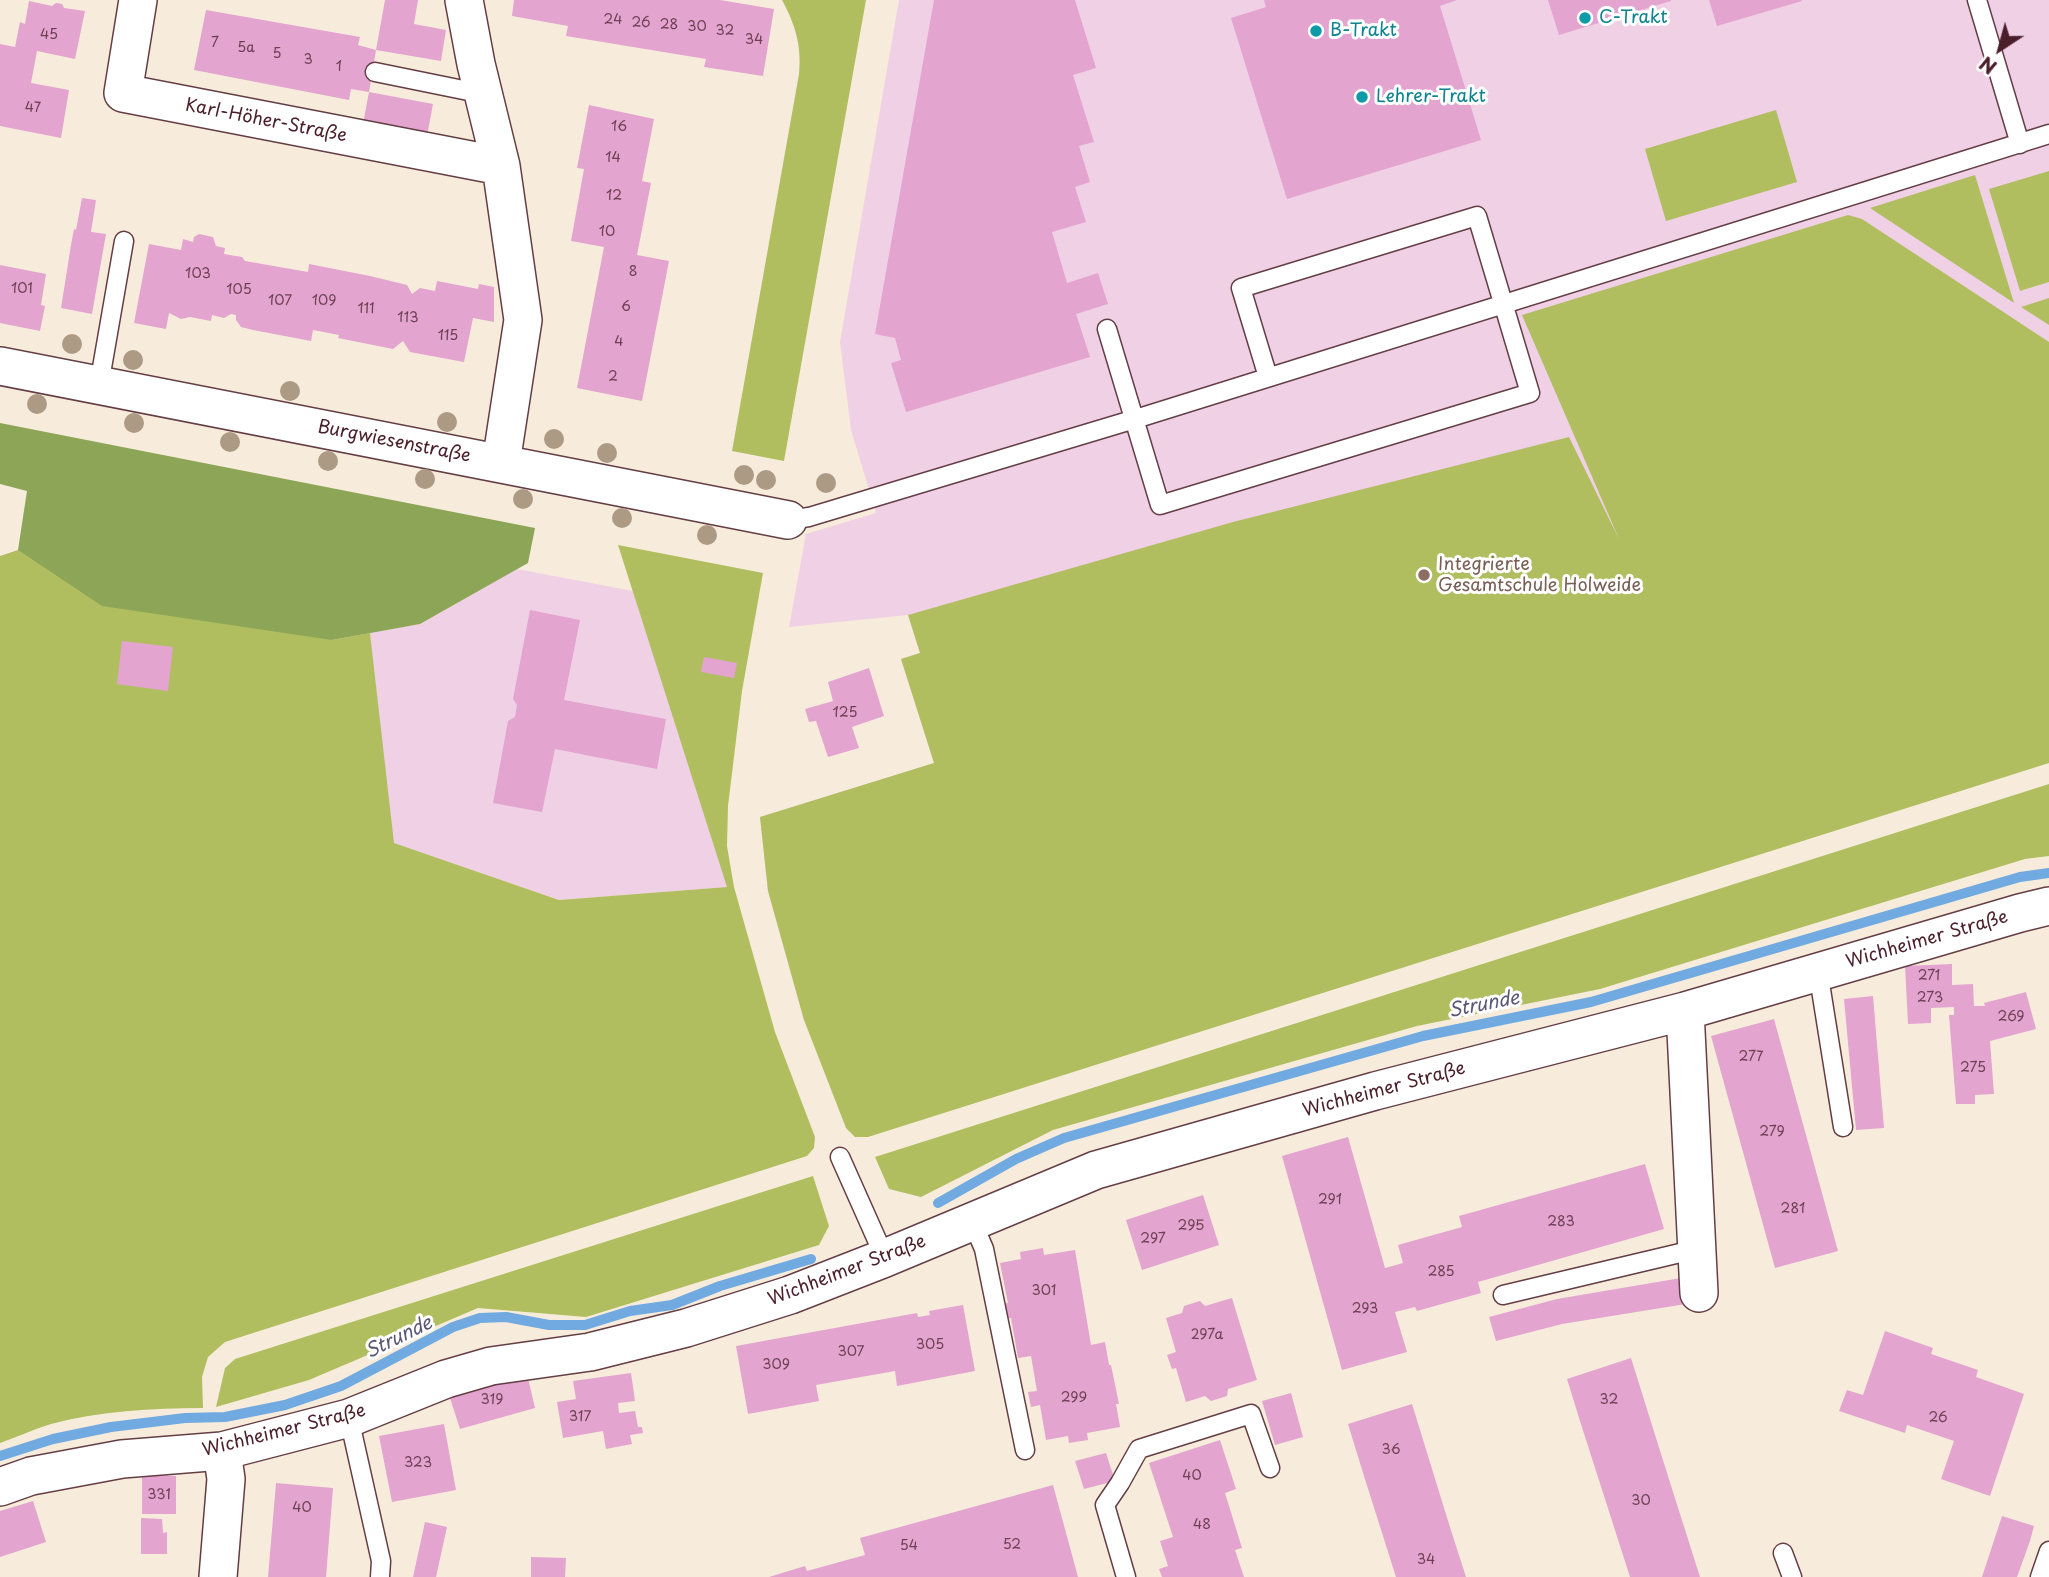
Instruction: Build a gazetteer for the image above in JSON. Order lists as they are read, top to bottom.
{
  "streets": {
    "street": ["Karl-Höher-Straße", "Burgwiesenstraße", "Wichheimer Straße"]
  },
  "water": ["Strunde"],
  "places": [
    "C-Trakt",
    "B-Trakt",
    "Lehrer-Trakt",
    "Integrierte Gesamtschule Holweide"
  ],
  "house_numbers": [
    "24",
    "26",
    "28",
    "30",
    "32",
    "45",
    "34",
    "7",
    "5a",
    "5",
    "3",
    "1",
    "47",
    "16",
    "14",
    "12",
    "10",
    "8",
    "103",
    "101",
    "105",
    "107",
    "109",
    "6",
    "111",
    "113",
    "115",
    "4",
    "2",
    "125",
    "271",
    "273",
    "269",
    "277",
    "275",
    "279",
    "291",
    "281",
    "283",
    "295",
    "297",
    "285",
    "301",
    "293",
    "297a",
    "305",
    "307",
    "309",
    "299",
    "319",
    "32",
    "317",
    "26",
    "36",
    "323",
    "40",
    "331",
    "30",
    "40",
    "48",
    "52",
    "54",
    "34"
  ],
  "north": "bottom left"
}
